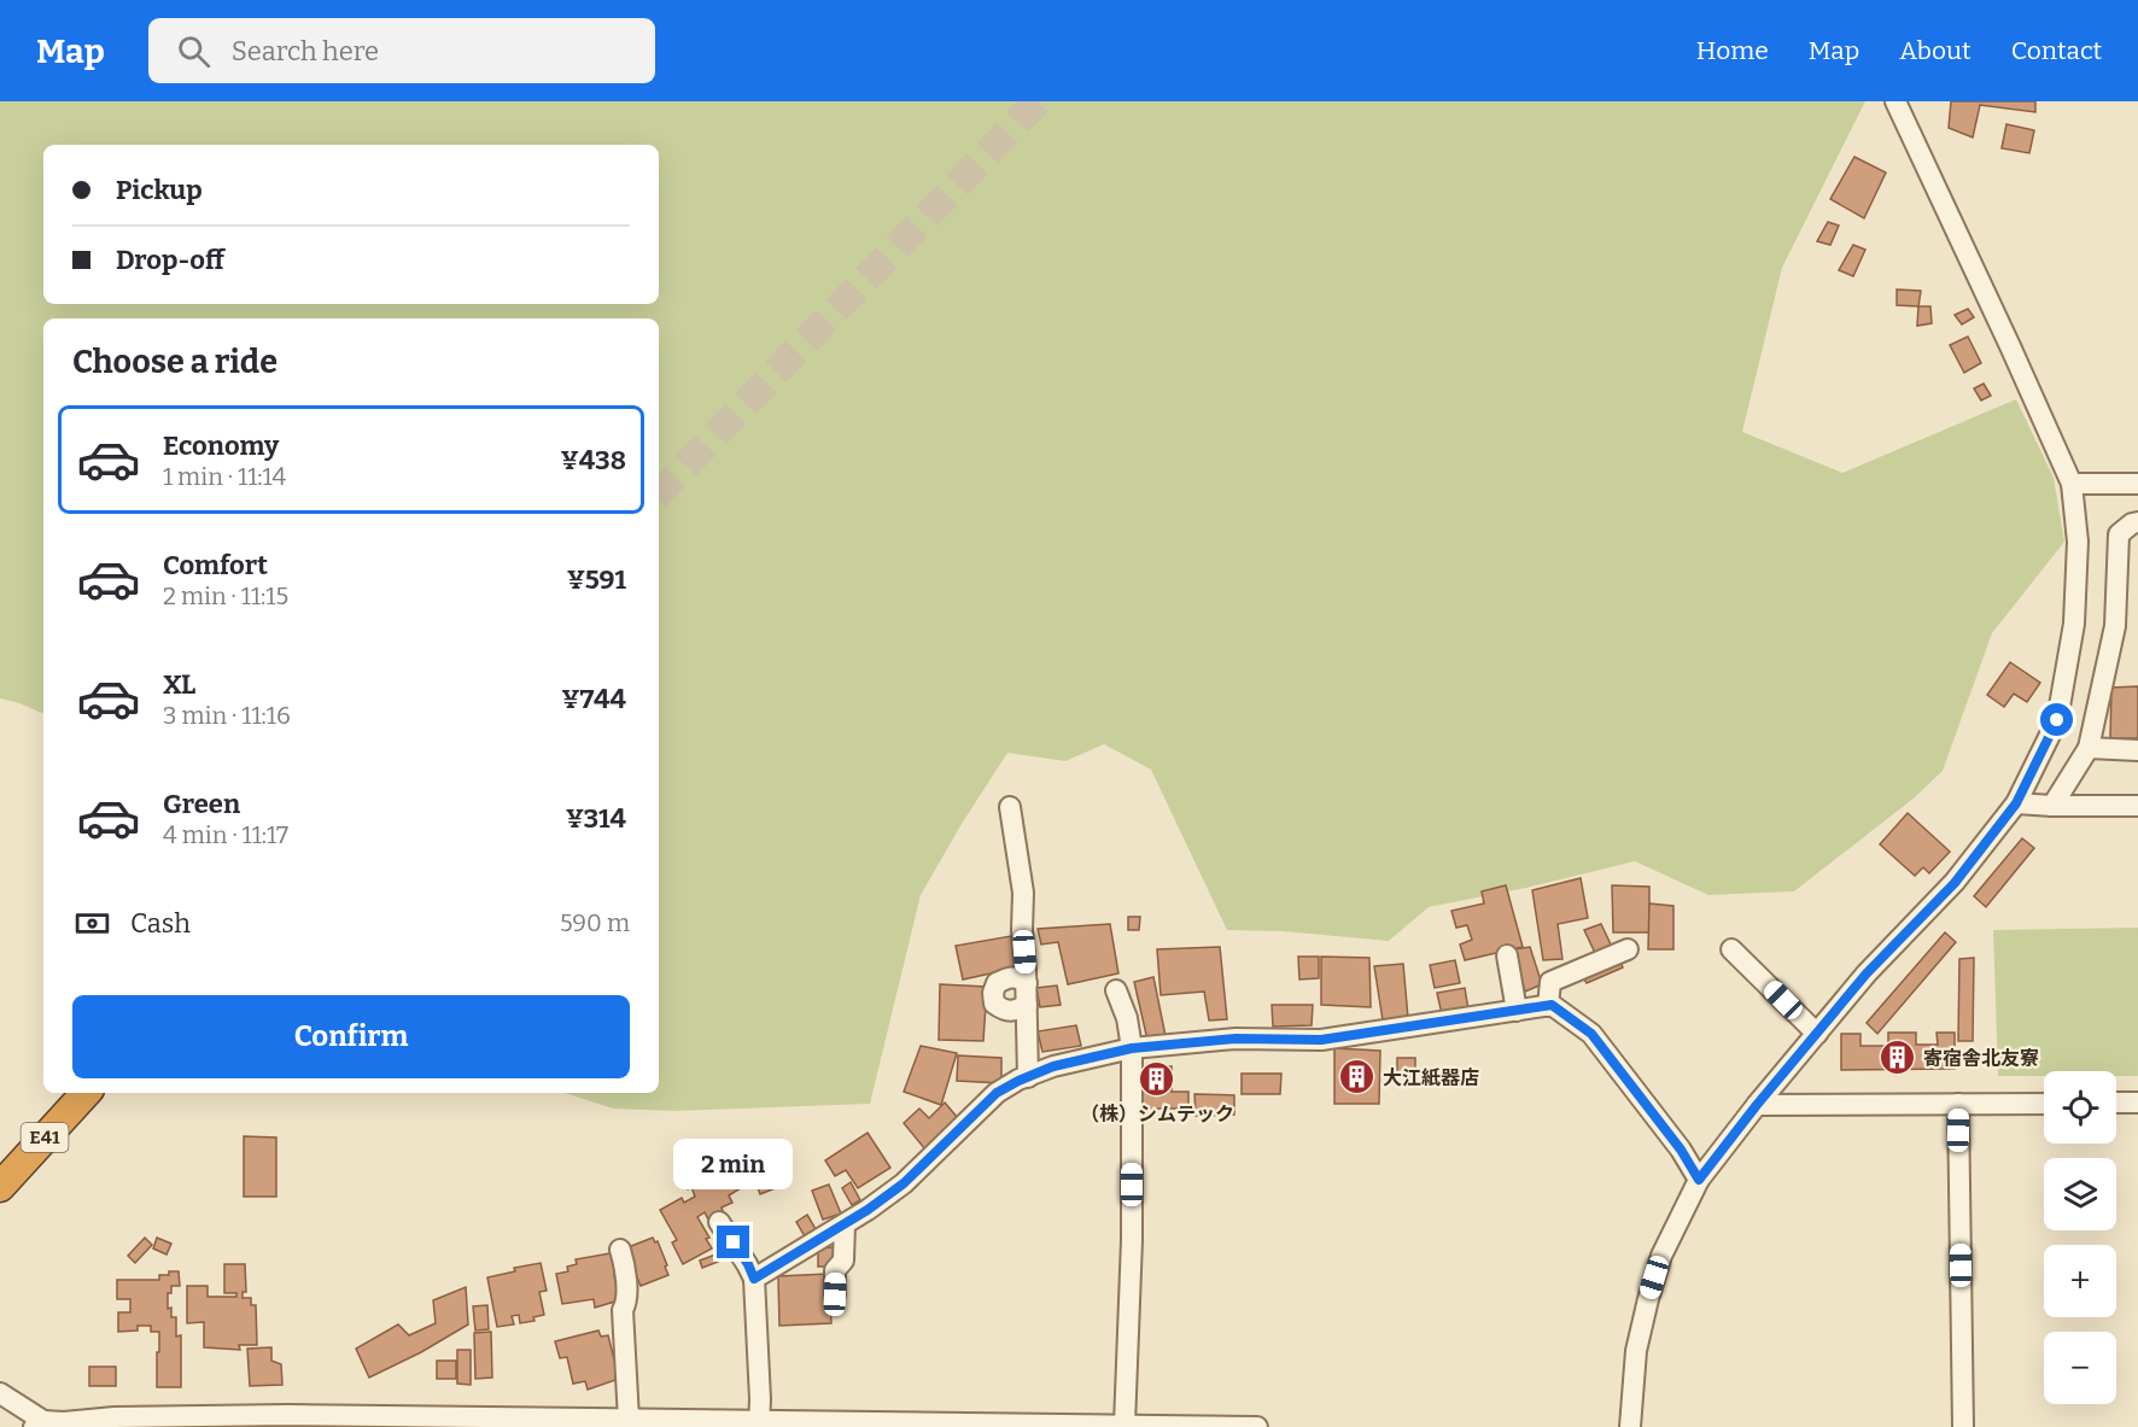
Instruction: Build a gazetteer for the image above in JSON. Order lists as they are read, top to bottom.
{
  "streets": {
    "highway": ["E41"]
  },
  "places": {
    "building": ["寄宿舎北友寮", "大江紙器店", "（株）シムテック"]
  },
  "page": {
    "header": "Map",
    "search": "Search here",
    "nav": [
      "Home",
      "Map",
      "About",
      "Contact"
    ],
    "banner": ["Pickup", "Drop-off"],
    "heading": "Choose a ride",
    "list": [
      {
        "name": "Economy",
        "note": "1 min · 11:14",
        "value": "¥438"
      },
      {
        "name": "Comfort",
        "note": "2 min · 11:15",
        "value": "¥591"
      },
      {
        "name": "XL",
        "note": "3 min · 11:16",
        "value": "¥744"
      },
      {
        "name": "Green",
        "note": "4 min · 11:17",
        "value": "¥314"
      }
    ],
    "pay": ["Cash", "590 m"],
    "buttons": "Confirm",
    "map_buttons": ["+", "−"],
    "bubble": "2 min"
  }
}
